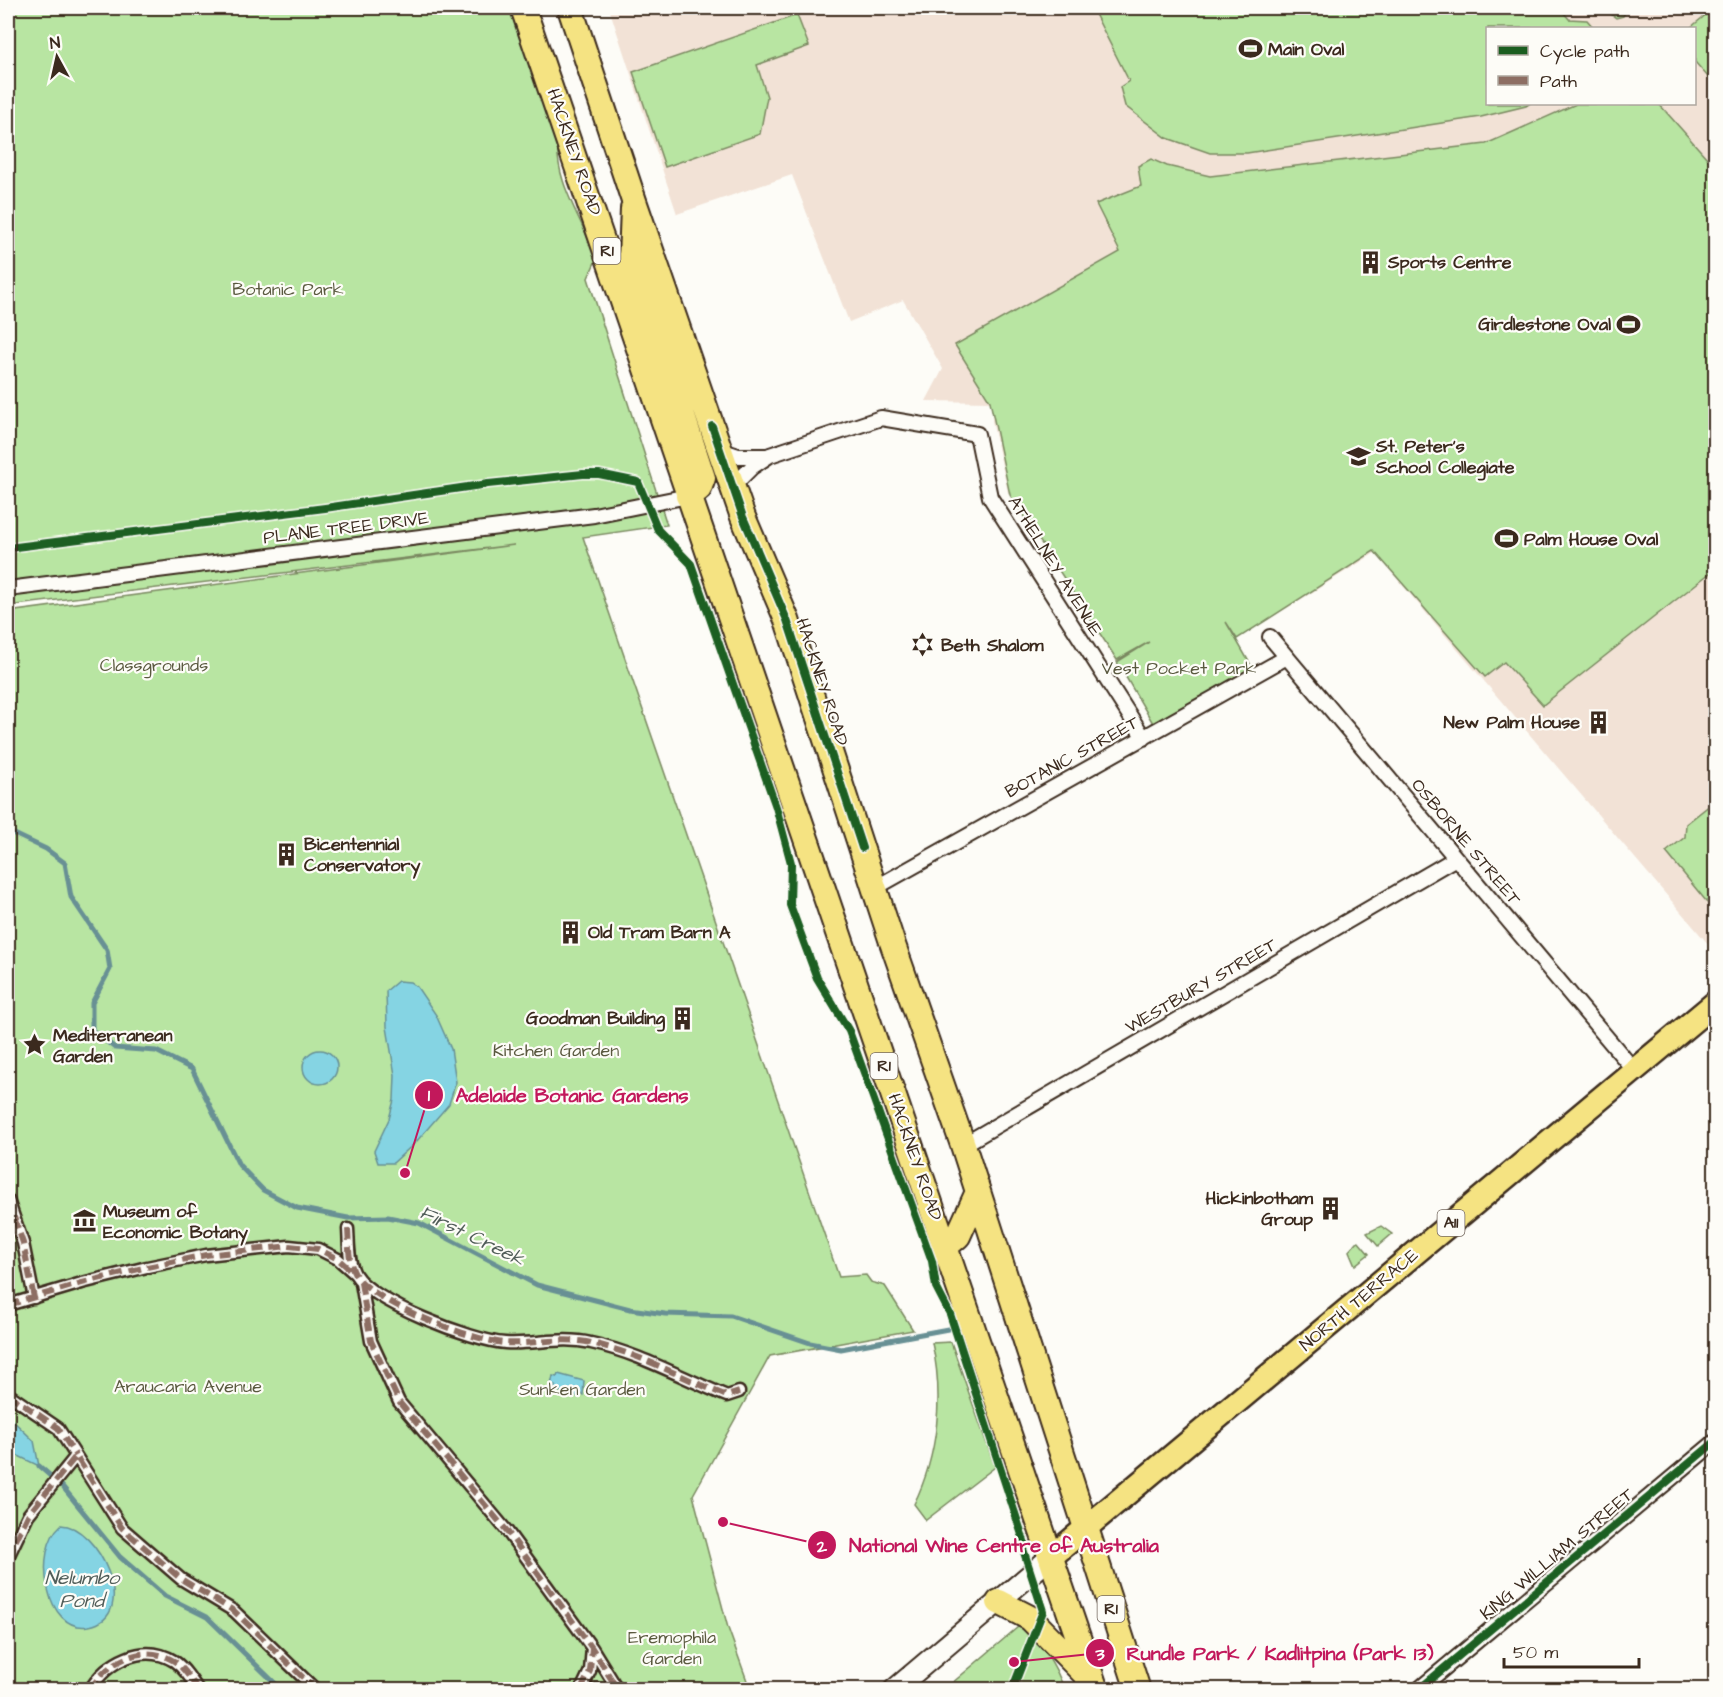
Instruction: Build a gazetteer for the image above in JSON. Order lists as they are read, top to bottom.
{
  "streets": {
    "highway": ["HACKNEY ROAD", "R1"],
    "main road": ["A11", "NORTH TERRACE"],
    "street": [
      "PLANE TREE DRIVE",
      "ATHELNEY AVENUE",
      "BOTANIC STREET",
      "OSBORNE STREET",
      "WESTBURY STREET",
      "KING WILLIAM STREET"
    ]
  },
  "crossings": [
    ["HACKNEY ROAD", "R1"],
    ["HACKNEY ROAD", "PLANE TREE DRIVE"],
    ["HACKNEY ROAD", "ATHELNEY AVENUE"],
    ["HACKNEY ROAD", "BOTANIC STREET"],
    ["HACKNEY ROAD", "WESTBURY STREET"],
    ["HACKNEY ROAD", "A11"],
    ["HACKNEY ROAD", "NORTH TERRACE"],
    ["R1", "A11"],
    ["R1", "NORTH TERRACE"],
    ["ATHELNEY AVENUE", "BOTANIC STREET"],
    ["BOTANIC STREET", "OSBORNE STREET"],
    ["OSBORNE STREET", "WESTBURY STREET"],
    ["OSBORNE STREET", "NORTH TERRACE"],
    ["A11", "NORTH TERRACE"]
  ],
  "water": ["First Creek", "Nelumbo Pond"],
  "parks": [
    "Botanic Park",
    "Classgrounds",
    "Vest Pocket Park",
    "Kitchen Garden",
    "Araucaria Avenue",
    "Sunken Garden",
    "Eremophila Garden"
  ],
  "places": {
    "sports": ["Main Oval", "Girdlestone Oval", "Palm House Oval"],
    "building": [
      "Sports Centre",
      "New Palm House",
      "Bicentennial Conservatory",
      "Old Tram Barn A",
      "Goodman Building",
      "Hickinbotham Group"
    ],
    "school or university": ["St. Peter's School Collegiate"],
    "synagogue": ["Beth Shalom"],
    "place": ["Mediterranean Garden"],
    "other": ["Adelaide Botanic Gardens", "National Wine Centre of Australia", "Rundle Park / Kadlitpina (Park 13)"],
    "museum": ["Museum of Economic Botany"]
  },
  "legend": ["Cycle path", "Path"],
  "scale_bar": "50 m",
  "north": "top"
}
